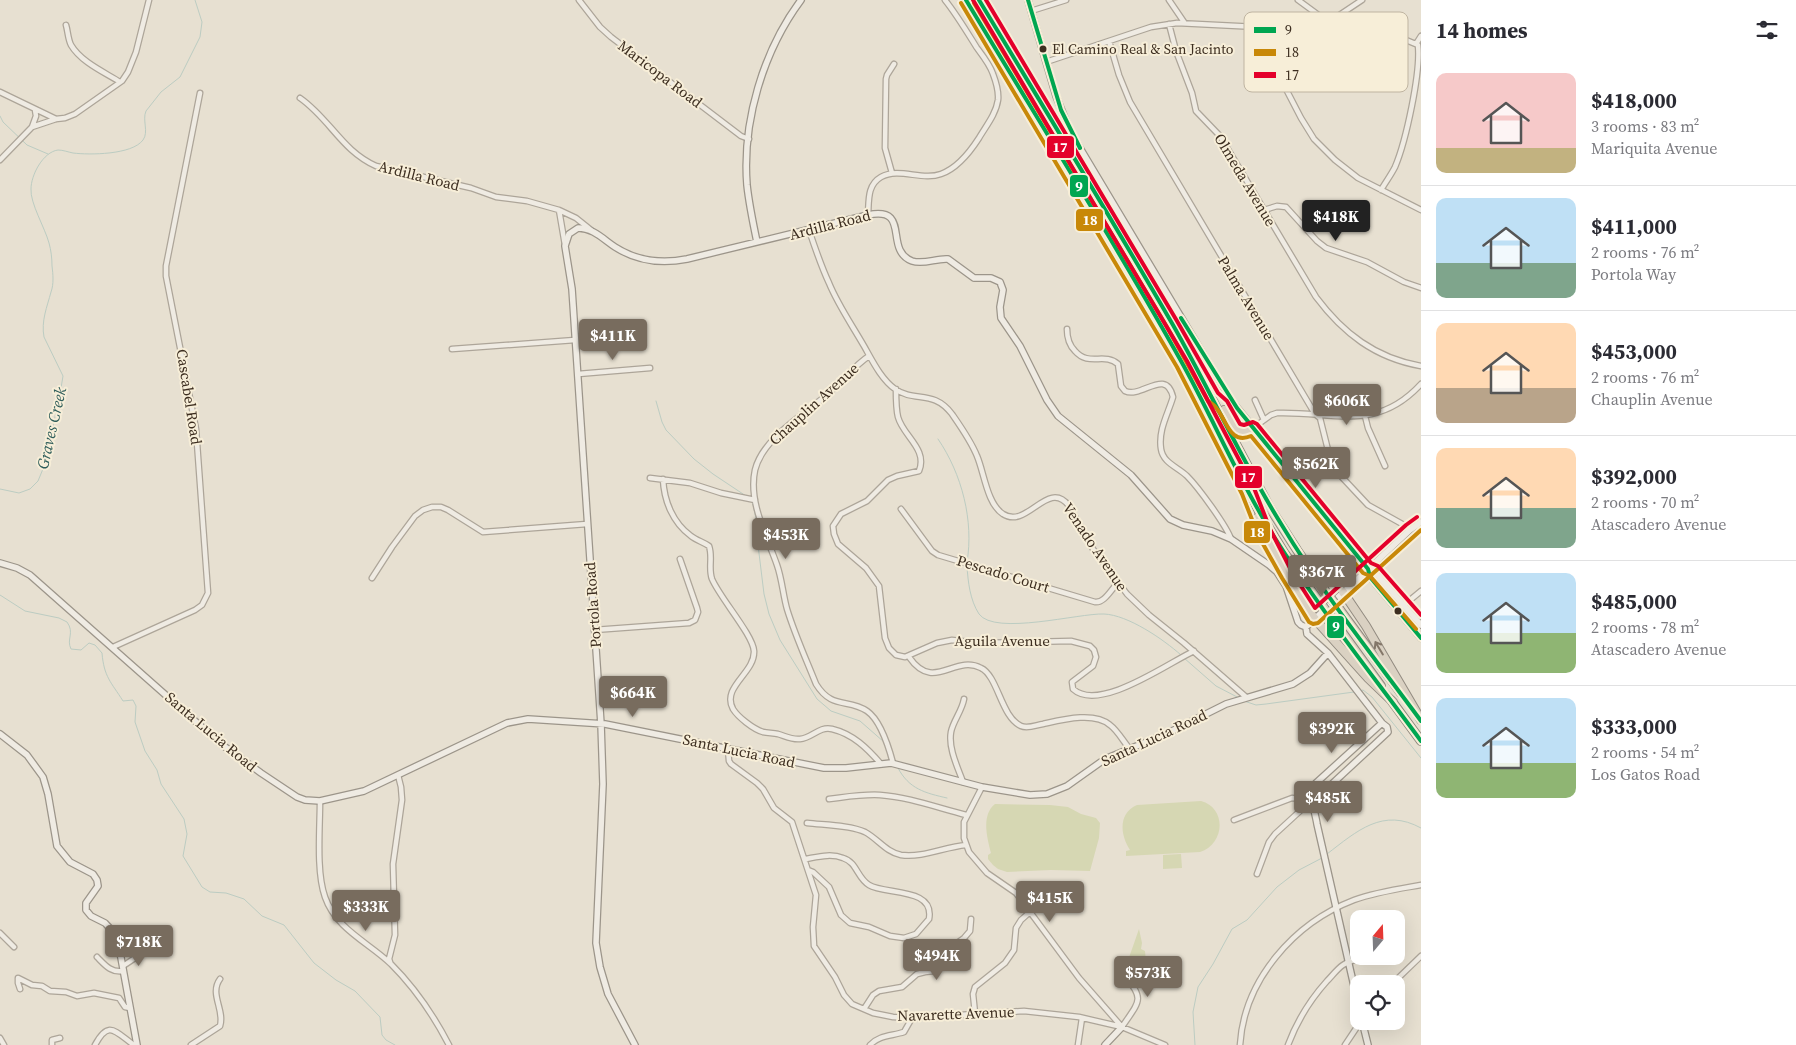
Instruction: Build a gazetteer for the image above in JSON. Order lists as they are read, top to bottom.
{
  "streets": {
    "street": [
      "Maricopa Road",
      "Ardilla Road",
      "Olmeda Avenue",
      "Palma Avenue",
      "Cascabel Road",
      "Chauplin Avenue",
      "Venado Avenue",
      "Pescado Court",
      "Portola Road",
      "Aguila Avenue",
      "Santa Lucia Road",
      "Navarette Avenue"
    ]
  },
  "crossings": [
    ["Ardilla Road", "Portola Road"],
    ["Ardilla Road", "Santa Lucia Road"],
    ["Cascabel Road", "Santa Lucia Road"],
    ["Chauplin Avenue", "Santa Lucia Road"],
    ["Venado Avenue", "Pescado Court"],
    ["Venado Avenue", "Aguila Avenue"],
    ["Venado Avenue", "Santa Lucia Road"],
    ["Portola Road", "Santa Lucia Road"],
    ["Santa Lucia Road", "Navarette Avenue"]
  ],
  "water": ["Graves Creek"],
  "places": ["El Camino Real & San Jacinto"],
  "lines": ["transit line 9", "transit line 17", "transit line 18"],
  "legend": ["9", "18", "17"],
  "north": "top",
  "page": {
    "heading": "14 homes",
    "list": [
      {
        "name": "$418,000",
        "note": "3 rooms · 83 m² · Mariquita Avenue"
      },
      {
        "name": "$411,000",
        "note": "2 rooms · 76 m² · Portola Way"
      },
      {
        "name": "$453,000",
        "note": "2 rooms · 76 m² · Chauplin Avenue"
      },
      {
        "name": "$392,000",
        "note": "2 rooms · 70 m² · Atascadero Avenue"
      },
      {
        "name": "$485,000",
        "note": "2 rooms · 78 m² · Atascadero Avenue"
      },
      {
        "name": "$333,000",
        "note": "2 rooms · 54 m² · Los Gatos Road"
      }
    ],
    "price": [
      "$418K",
      "$411K",
      "$606K",
      "$562K",
      "$453K",
      "$367K",
      "$664K",
      "$392K",
      "$485K",
      "$415K",
      "$333K",
      "$718K",
      "$494K",
      "$573K"
    ]
  }
}
